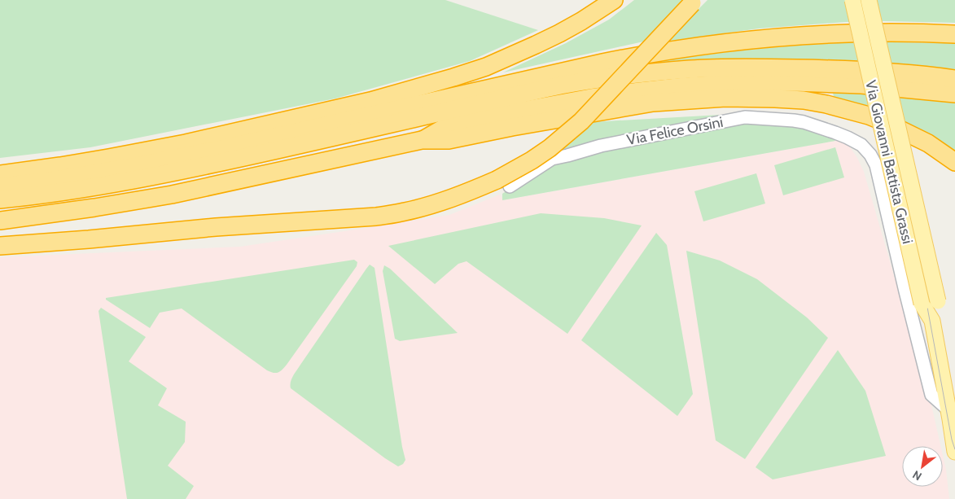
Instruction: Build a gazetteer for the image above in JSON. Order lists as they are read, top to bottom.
{
  "streets": {
    "main road": ["Via Giovanni Battista Grassi"],
    "street": ["Via Felice Orsini"]
  },
  "crossings": [
    ["Via Felice Orsini", "Via Giovanni Battista Grassi"]
  ],
  "north": "bottom left"
}
